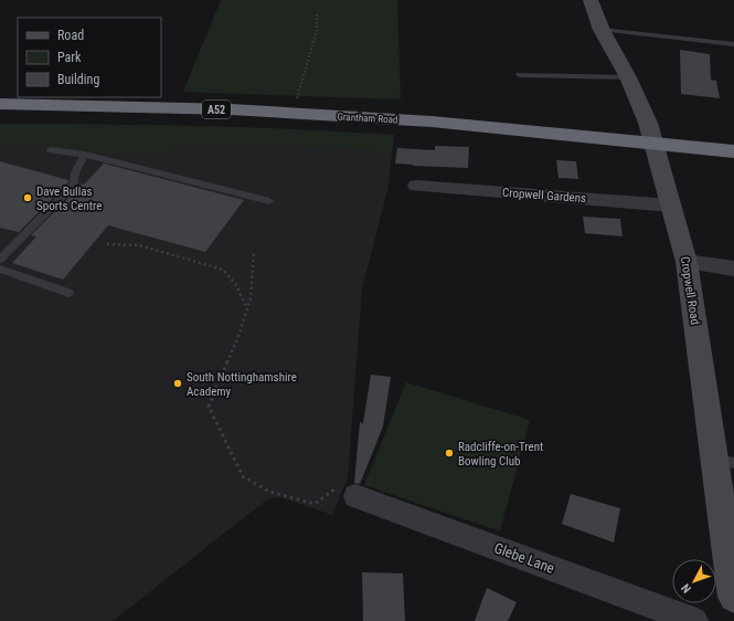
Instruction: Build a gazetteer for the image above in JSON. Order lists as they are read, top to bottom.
{
  "streets": {
    "highway": ["A52", "Grantham Road"],
    "street": ["Cropwell Gardens", "Cropwell Road", "Glebe Lane"]
  },
  "crossings": [
    ["Grantham Road", "Cropwell Road"],
    ["Cropwell Gardens", "Cropwell Road"]
  ],
  "places": ["Dave Bullas Sports Centre", "South Nottinghamshire Academy", "Radcliffe-on-Trent Bowling Club"],
  "legend": ["Road", "Park", "Building"],
  "north": "bottom left"
}
